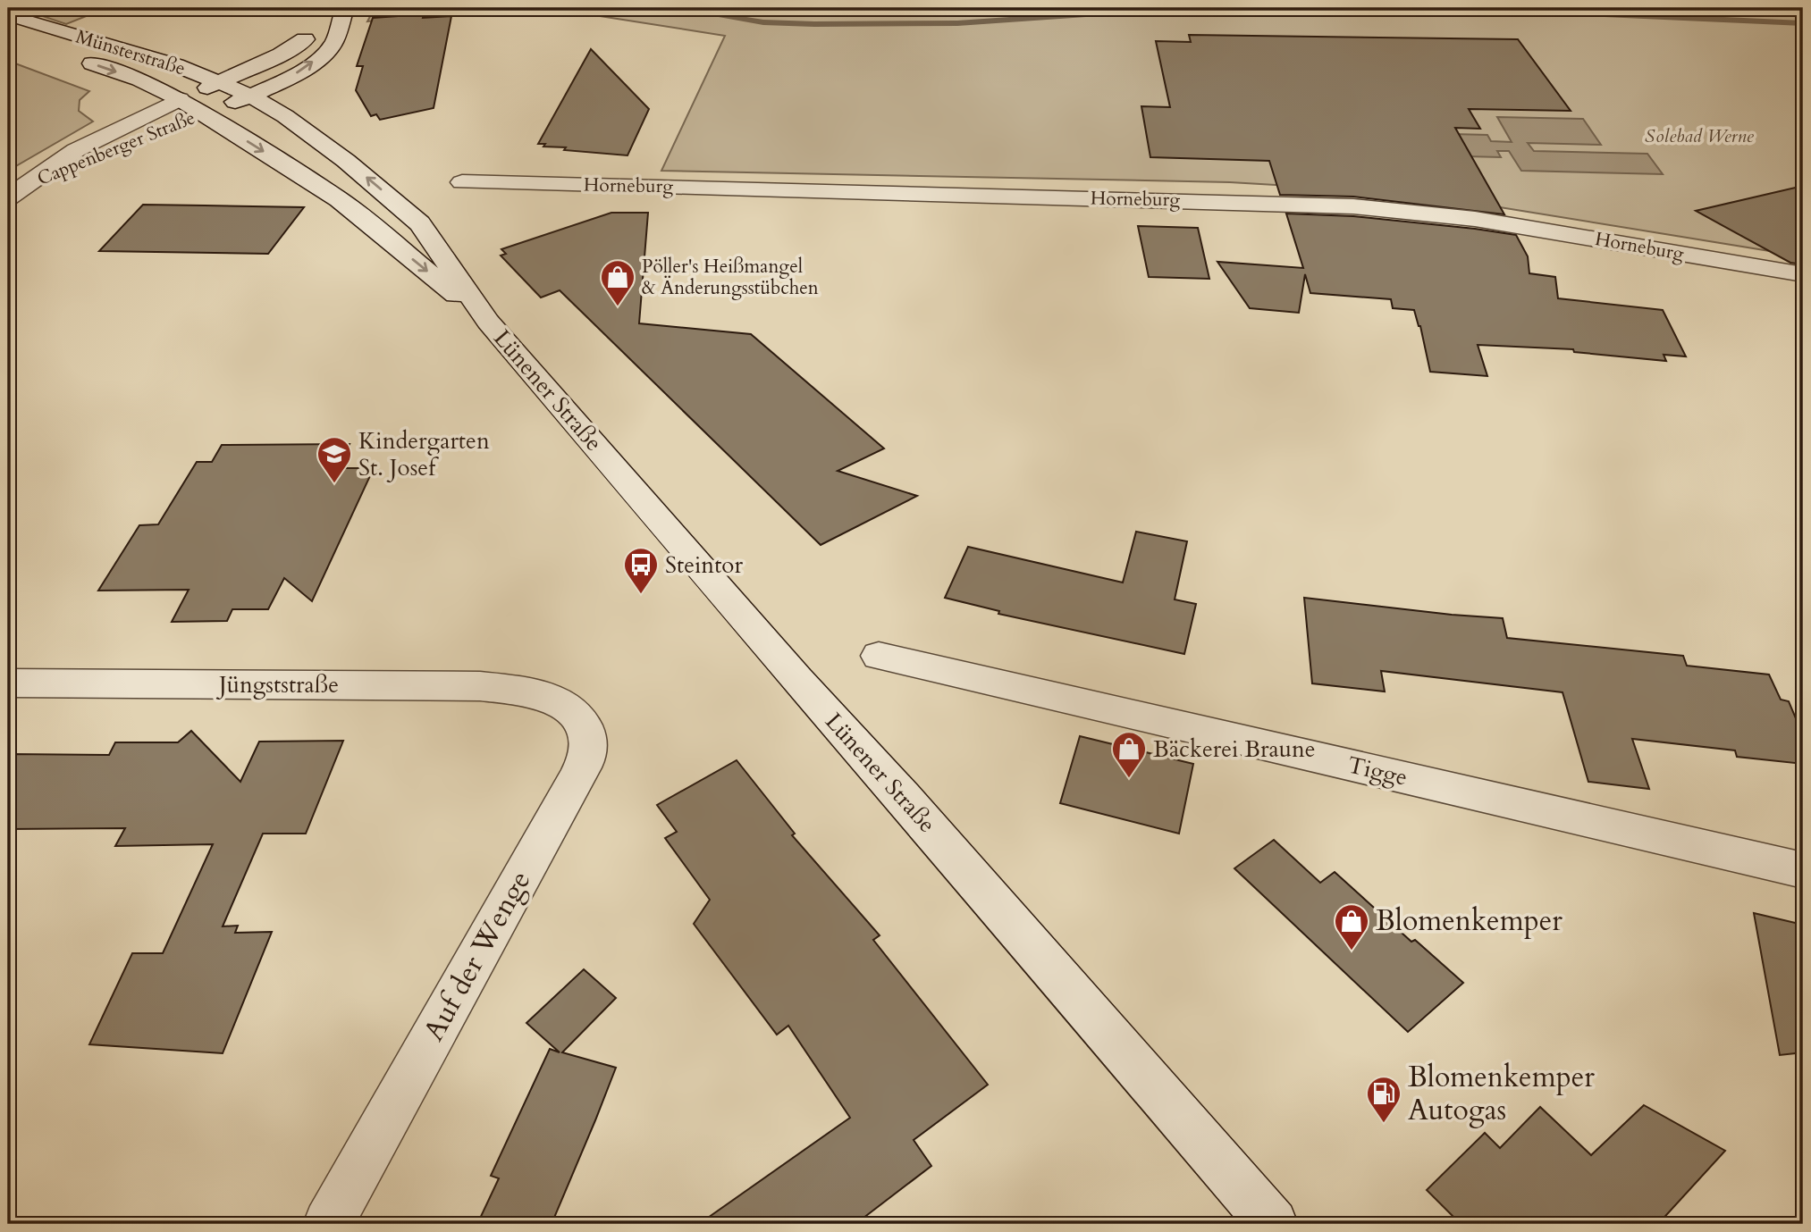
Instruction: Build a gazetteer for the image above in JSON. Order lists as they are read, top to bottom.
{
  "streets": {
    "main road": [
      "Münsterstraße",
      "Cappenberger Straße",
      "Horneburg",
      "Lünener Straße",
      "Jüngststraße",
      "Tigge",
      "Auf der Wenge"
    ]
  },
  "crossings": [
    ["Münsterstraße", "Cappenberger Straße"],
    ["Münsterstraße", "Lünener Straße"],
    ["Cappenberger Straße", "Lünener Straße"],
    ["Jüngststraße", "Auf der Wenge"]
  ],
  "parks": ["Solebad Werne"],
  "places": {
    "shop": ["Pöller's Heißmangel & Änderungsstübchen", "Bäckerei Braune", "Blomenkemper"],
    "school or university": ["Kindergarten St. Josef"],
    "bus stop": ["Steintor"],
    "fuel station": ["Blomenkemper Autogas"]
  }
}
